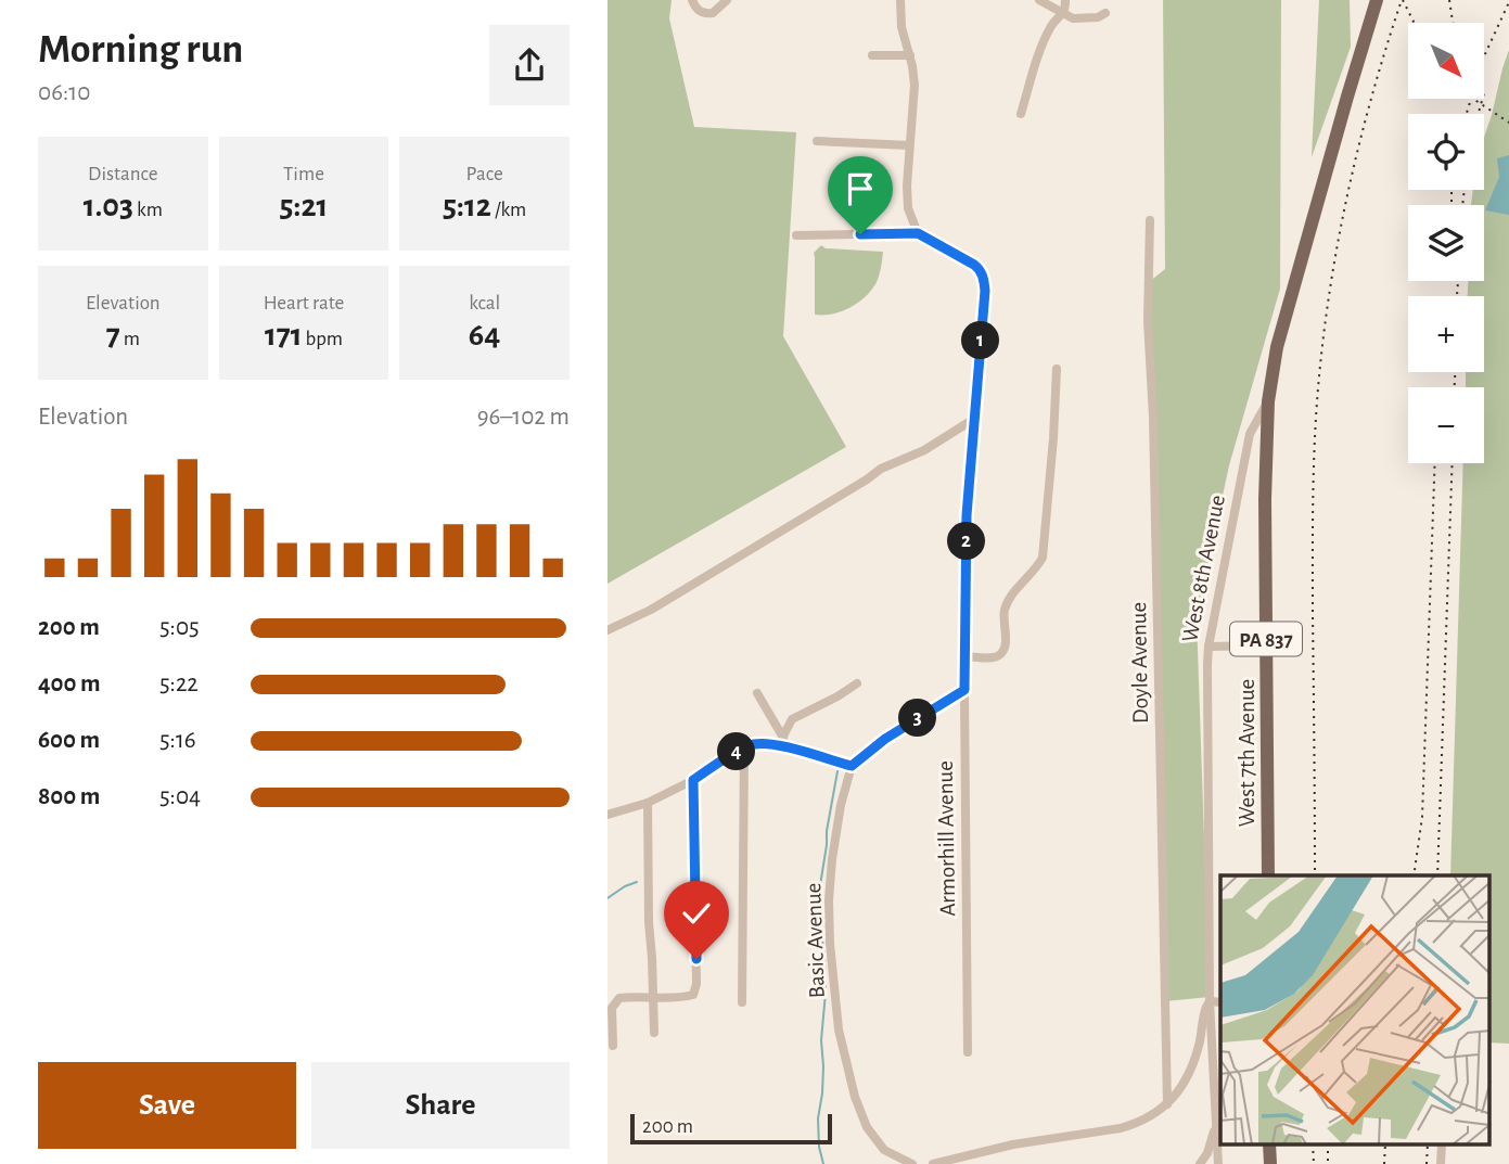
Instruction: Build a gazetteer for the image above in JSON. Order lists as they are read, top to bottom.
{
  "streets": {
    "main road": ["West 8th Avenue", "PA 837", "West 7th Avenue"],
    "street": ["Doyle Avenue", "Armorhill Avenue", "Basic Avenue"]
  },
  "crossings": [
    ["West 8th Avenue", "West 7th Avenue"]
  ],
  "scale_bar": "200 m",
  "north": "bottom right",
  "page": {
    "heading": ["Morning run", "06:10"],
    "map_buttons": ["+", "−"],
    "stats": [
      ["Distance", "1.03 km"],
      ["Time", "5:21"],
      ["Pace", "5:12 /km"],
      ["Elevation", "7 m"],
      ["Heart rate", "171 bpm"],
      ["kcal", "64"]
    ],
    "pins": [
      "1",
      "2",
      "3",
      "4"
    ],
    "chart": ["Elevation", "96–102 m"],
    "list": [
      {
        "name": "200 m",
        "note": "5:05"
      },
      {
        "name": "400 m",
        "note": "5:22"
      },
      {
        "name": "600 m",
        "note": "5:16"
      },
      {
        "name": "800 m",
        "note": "5:04"
      }
    ],
    "buttons": ["Save", "Share"],
    "scale": "200 m"
  }
}
